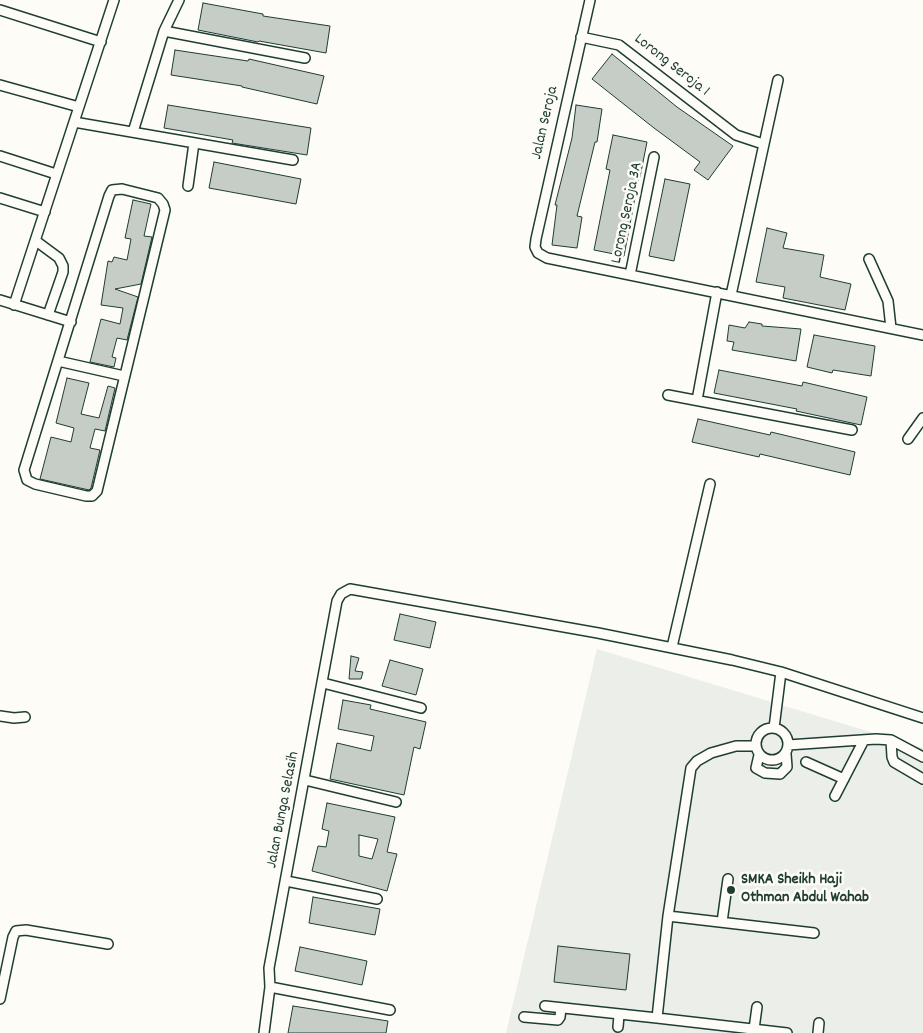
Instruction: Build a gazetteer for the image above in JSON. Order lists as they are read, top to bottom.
{
  "streets": {
    "street": [
      "Lorong Seroja 1",
      "Jalan Seroja",
      "Lorong Seroja 3A",
      "Jalan Bunga Selasih"
    ]
  },
  "crossings": [
    ["Lorong Seroja 1", "Jalan Seroja"],
    ["Jalan Seroja", "Lorong Seroja 3A"]
  ],
  "places": ["SMKA Sheikh Haji Othman Abdul Wahab"]
}
